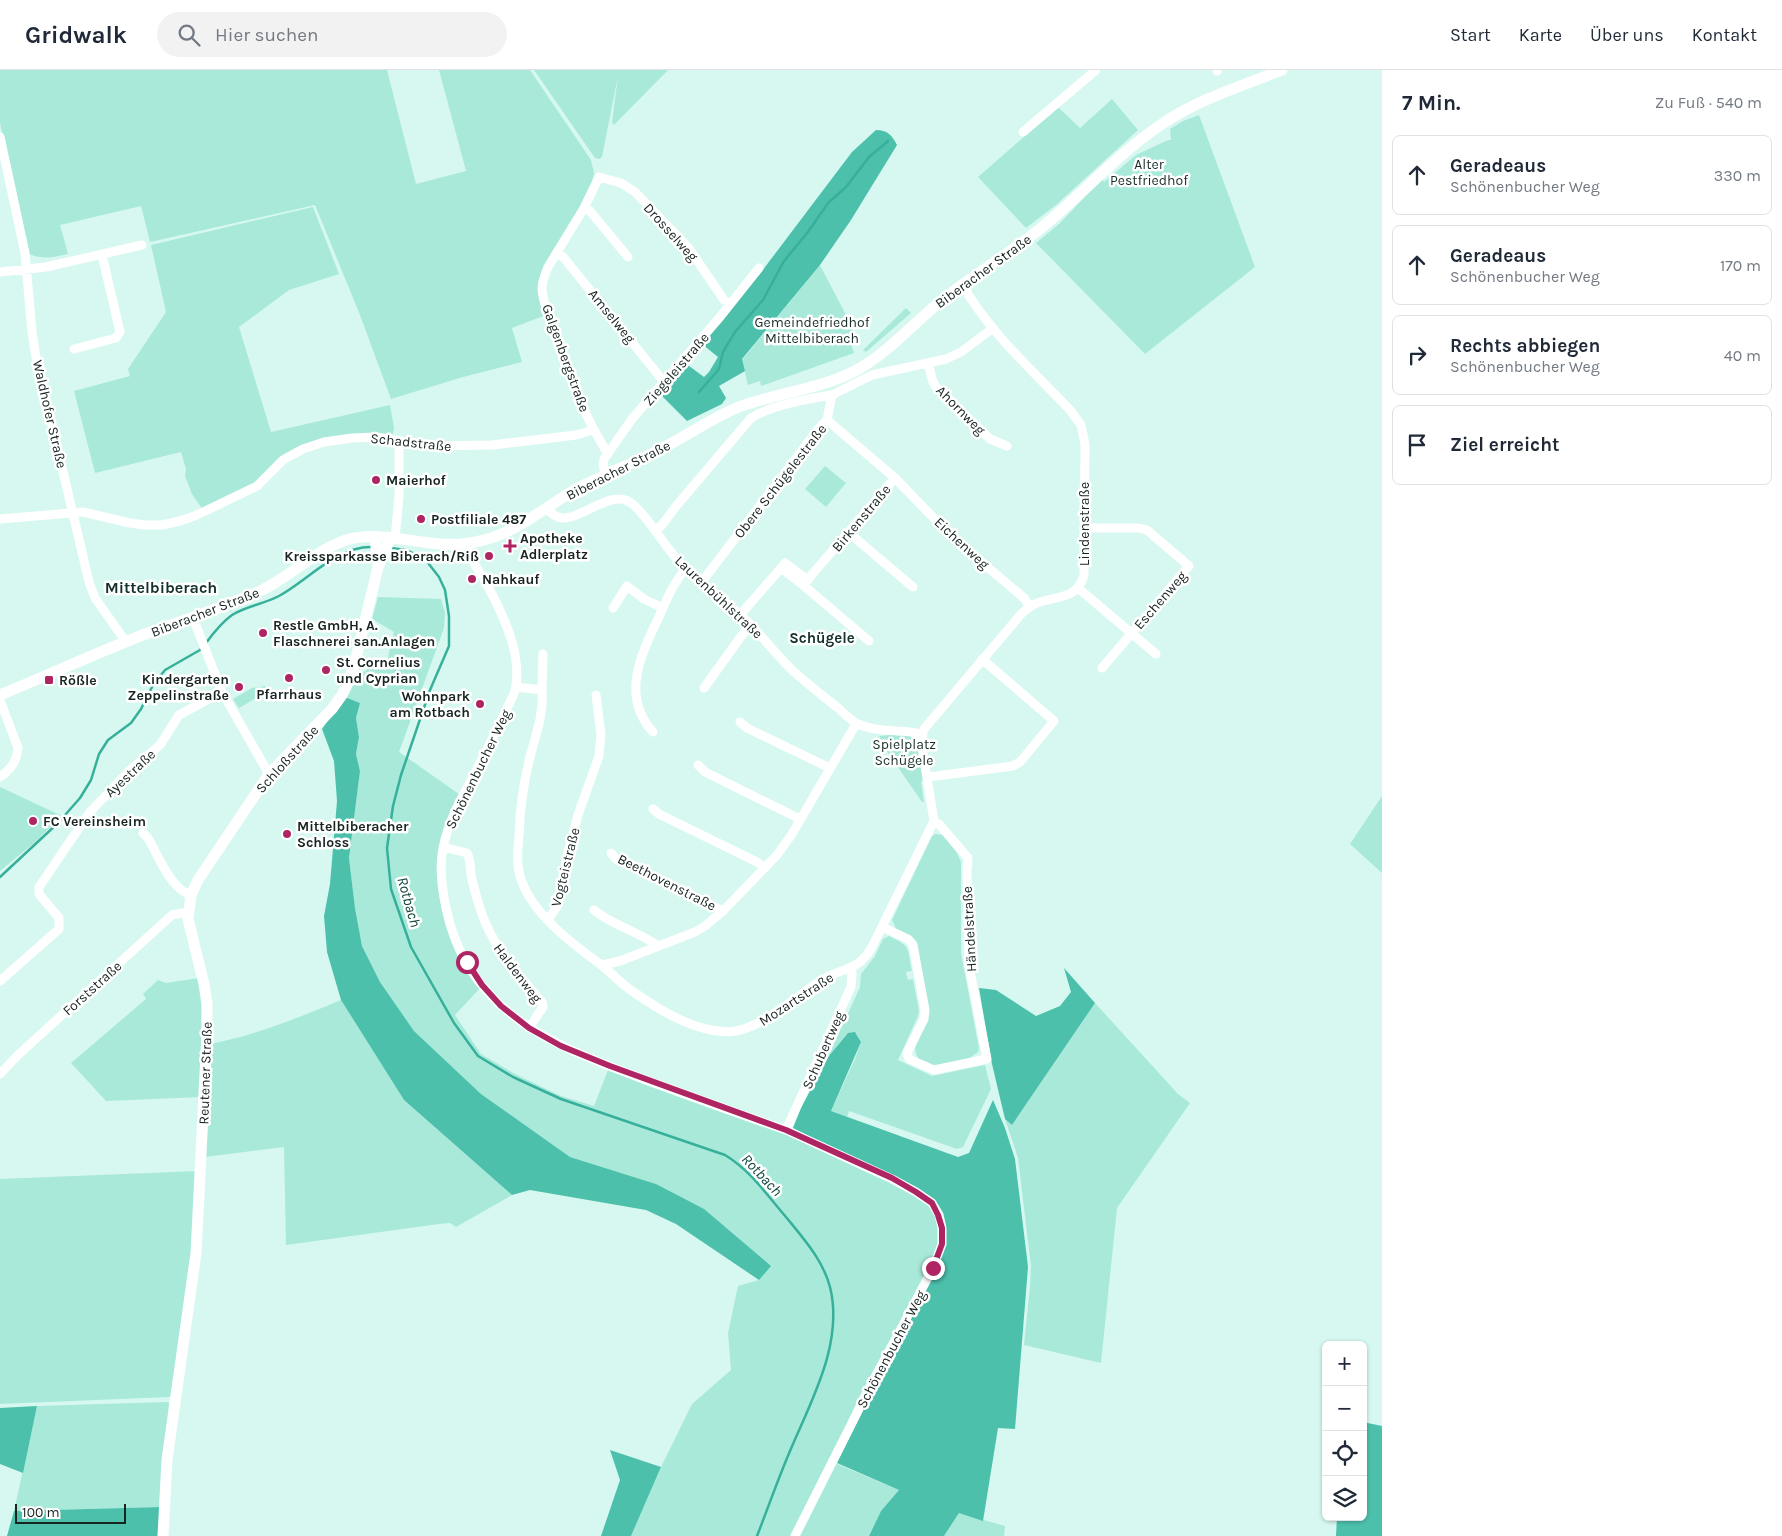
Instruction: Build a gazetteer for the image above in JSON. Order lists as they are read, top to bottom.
{
  "streets": {
    "street": [
      "Drosselweg",
      "Biberacher Straße",
      "Amselweg",
      "Galgenbergstraße",
      "Ziegeleistraße",
      "Ahornweg",
      "Waldhofer Straße",
      "Schadstraße",
      "Obere Schügelestraße",
      "Birkenstraße",
      "Lindenstraße",
      "Eichenweg",
      "Laurenbühlstraße",
      "Eschenweg",
      "Schloßstraße",
      "Schönenbucher Weg",
      "Ayestraße",
      "Vogteistraße",
      "Beethovenstraße",
      "Händelstraße",
      "Haldenweg",
      "Forststraße",
      "Mozartstraße",
      "Schubertweg",
      "Reutener Straße"
    ]
  },
  "crossings": [
    ["Drosselweg", "Galgenbergstraße"],
    ["Drosselweg", "Ziegeleistraße"],
    ["Biberacher Straße", "Ziegeleistraße"],
    ["Biberacher Straße", "Waldhofer Straße"],
    ["Biberacher Straße", "Lindenstraße"],
    ["Biberacher Straße", "Laurenbühlstraße"],
    ["Biberacher Straße", "Schloßstraße"],
    ["Biberacher Straße", "Schönenbucher Weg"],
    ["Amselweg", "Galgenbergstraße"],
    ["Amselweg", "Ziegeleistraße"],
    ["Galgenbergstraße", "Ziegeleistraße"],
    ["Galgenbergstraße", "Schadstraße"],
    ["Waldhofer Straße", "Schadstraße"],
    ["Obere Schügelestraße", "Birkenstraße"],
    ["Obere Schügelestraße", "Laurenbühlstraße"],
    ["Birkenstraße", "Eichenweg"],
    ["Lindenstraße", "Eschenweg"],
    ["Laurenbühlstraße", "Beethovenstraße"],
    ["Schloßstraße", "Reutener Straße"],
    ["Schönenbucher Weg", "Haldenweg"],
    ["Schönenbucher Weg", "Schubertweg"],
    ["Vogteistraße", "Mozartstraße"],
    ["Beethovenstraße", "Mozartstraße"],
    ["Händelstraße", "Mozartstraße"],
    ["Forststraße", "Reutener Straße"],
    ["Mozartstraße", "Schubertweg"]
  ],
  "districts": ["Mittelbiberach", "Schügele"],
  "water": ["Rotbach"],
  "parks": ["Alter Pestfriedhof", "Gemeindefriedhof Mittelbiberach", "Spielplatz Schügele"],
  "places": {
    "other": [
      "Maierhof",
      "Postfiliale 487",
      "Kreissparkasse Biberach/Riß",
      "Nahkauf",
      "Restle GmbH, A. Flaschnerei san.Anlagen",
      "St. Cornelius und Cyprian",
      "Pfarrhaus",
      "Kindergarten Zeppelinstraße",
      "Wohnpark am Rotbach",
      "FC Vereinsheim",
      "Mittelbiberacher Schloss"
    ],
    "health": ["Apotheke Adlerplatz"],
    "transit": ["Rößle"]
  },
  "scale_bar": "100 m",
  "page": {
    "header": "Gridwalk",
    "search": "Hier suchen",
    "nav": [
      "Start",
      "Karte",
      "Über uns",
      "Kontakt"
    ],
    "heading": ["7 Min.", "Zu Fuß · 540 m"],
    "list": [
      ["Geradeaus", "Schönenbucher Weg", "330 m"],
      ["Geradeaus", "Schönenbucher Weg", "170 m"],
      ["Rechts abbiegen", "Schönenbucher Weg", "40 m"],
      "Ziel erreicht"
    ],
    "map_buttons": ["+", "−"],
    "scale": "100 m"
  }
}
